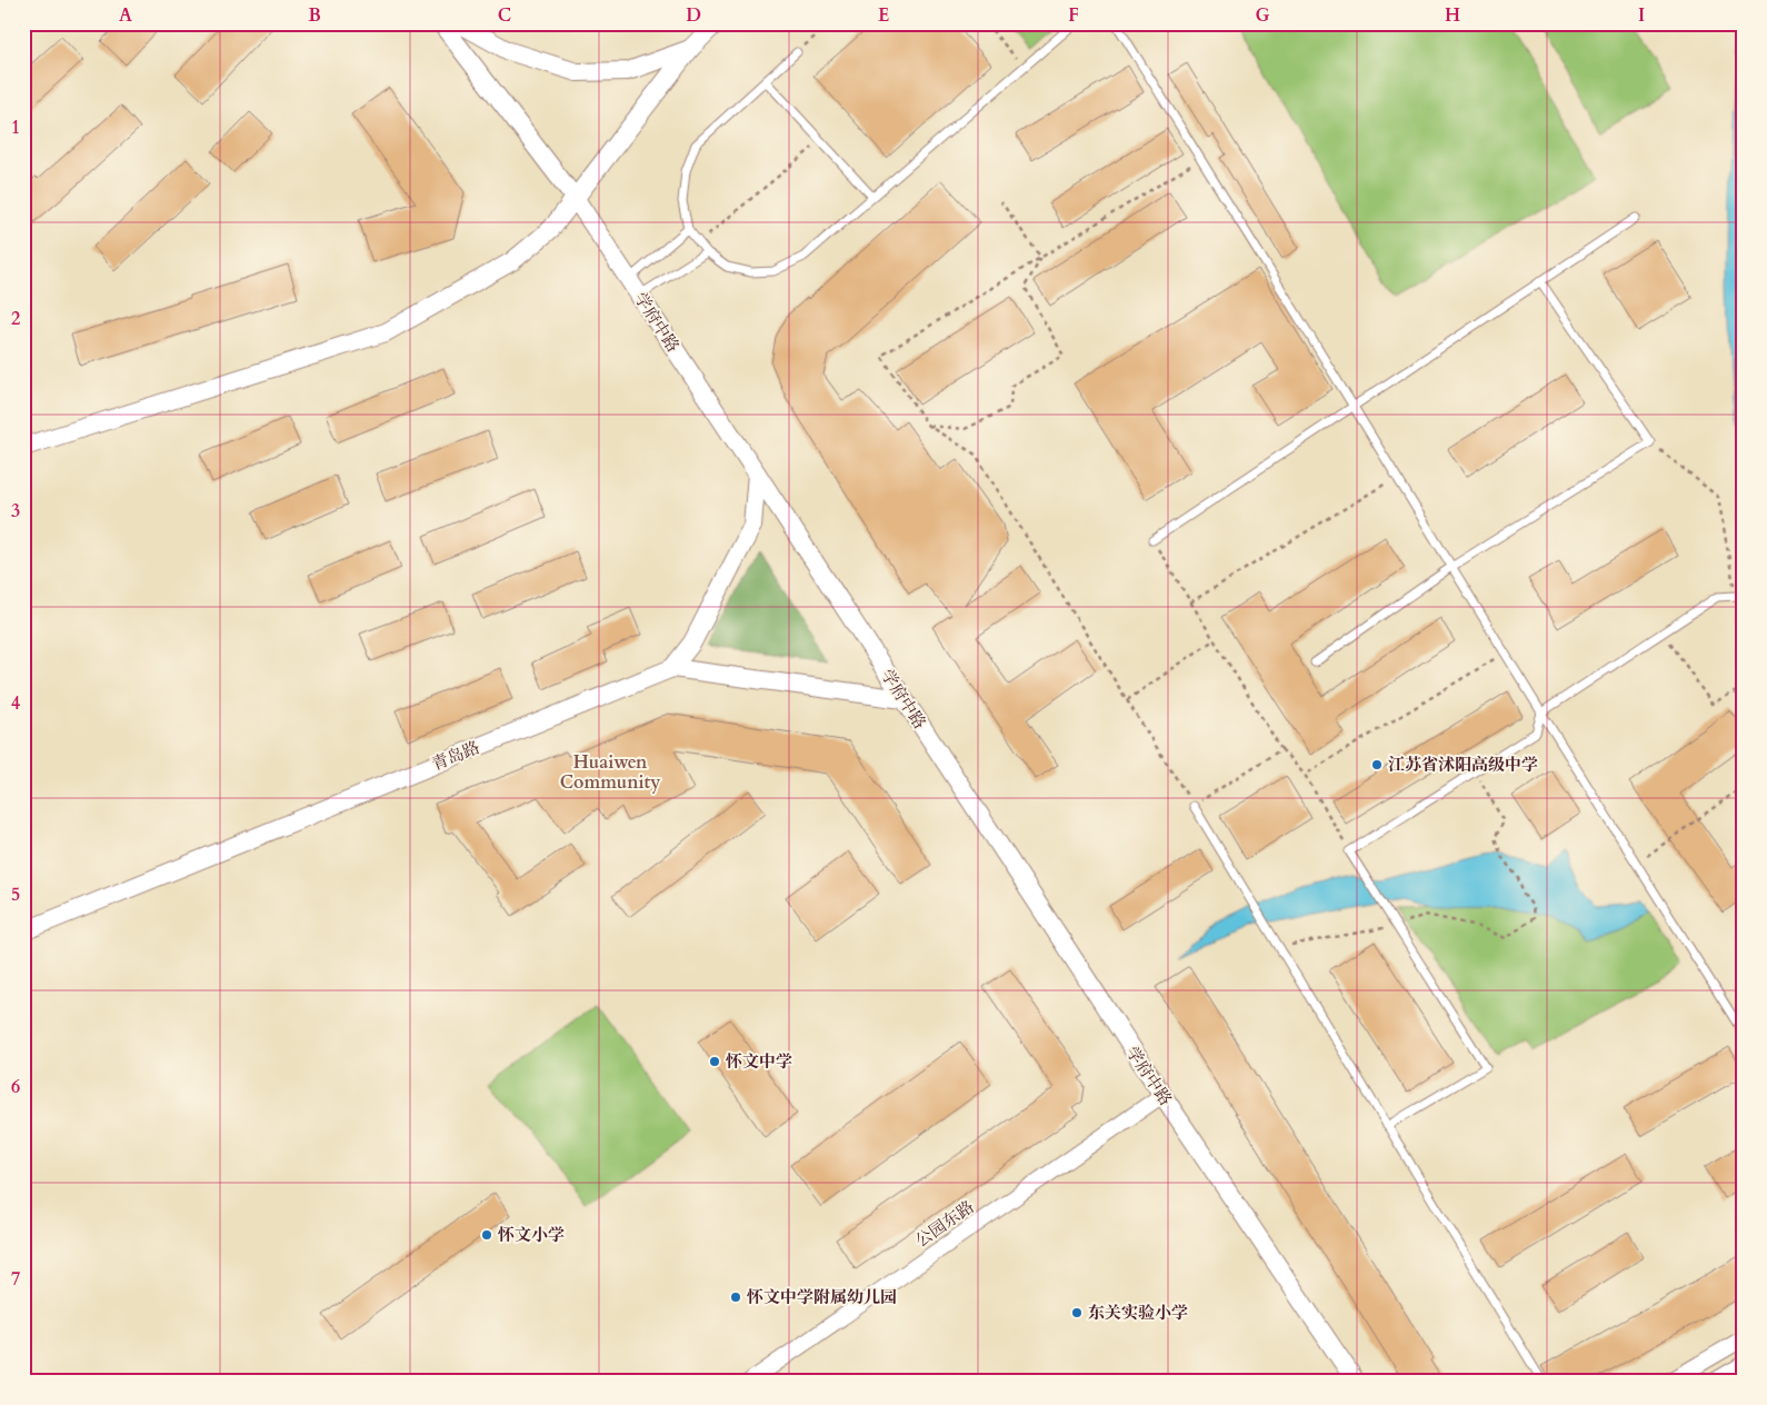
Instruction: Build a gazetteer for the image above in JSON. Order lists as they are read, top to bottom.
{
  "streets": {
    "street": ["学府中路", "青岛路", "公园东路"]
  },
  "crossings": [
    ["学府中路", "青岛路"],
    ["学府中路", "公园东路"]
  ],
  "districts": ["Huaiwen Community"],
  "places": [
    "江苏省沭阳高级中学",
    "怀文中学",
    "怀文小学",
    "怀文中学附属幼儿园",
    "东关实验小学"
  ],
  "grid": {
    "columns": [
      "A",
      "B",
      "C",
      "D",
      "E",
      "F",
      "G",
      "H",
      "I"
    ],
    "rows": [
      "1",
      "2",
      "3",
      "4",
      "5",
      "6",
      "7"
    ]
  }
}
